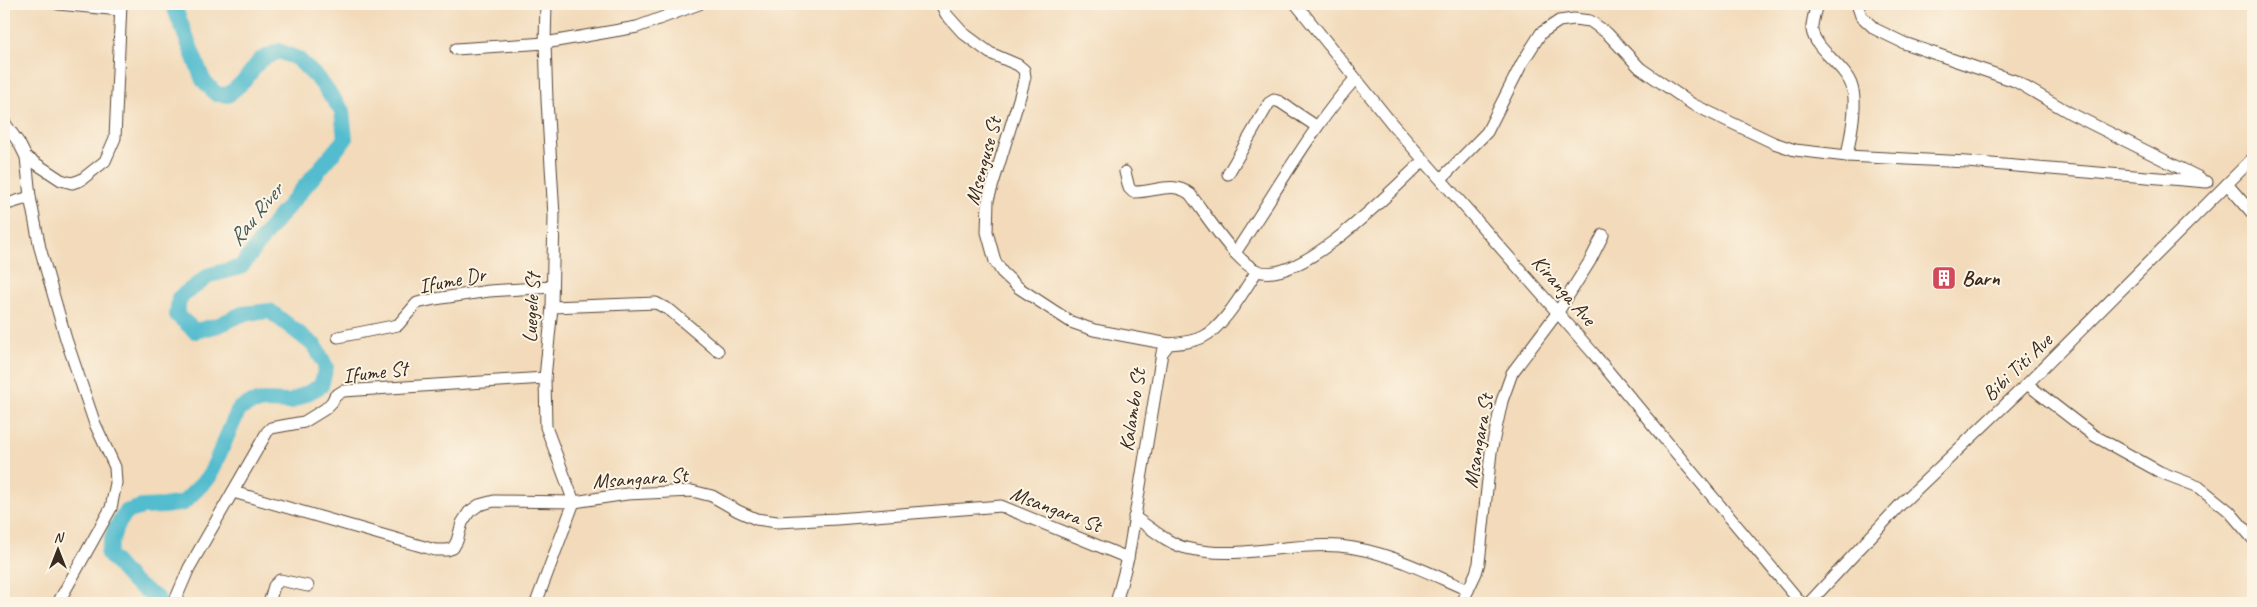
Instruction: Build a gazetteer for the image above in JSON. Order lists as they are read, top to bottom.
{
  "streets": {
    "street": [
      "Msenguse St",
      "Ifume Dr",
      "Kiranga Ave",
      "Luegele St",
      "Bibi Titi Ave",
      "Ifume St",
      "Kalambo St",
      "Msangara St"
    ]
  },
  "crossings": [
    ["Msenguse St", "Kalambo St"],
    ["Ifume Dr", "Luegele St"],
    ["Kiranga Ave", "Msangara St"],
    ["Luegele St", "Ifume St"],
    ["Luegele St", "Msangara St"],
    ["Ifume St", "Msangara St"],
    ["Kalambo St", "Msangara St"]
  ],
  "water": ["Rau River"],
  "places": {
    "building": ["Barn"]
  },
  "north": "top"
}
